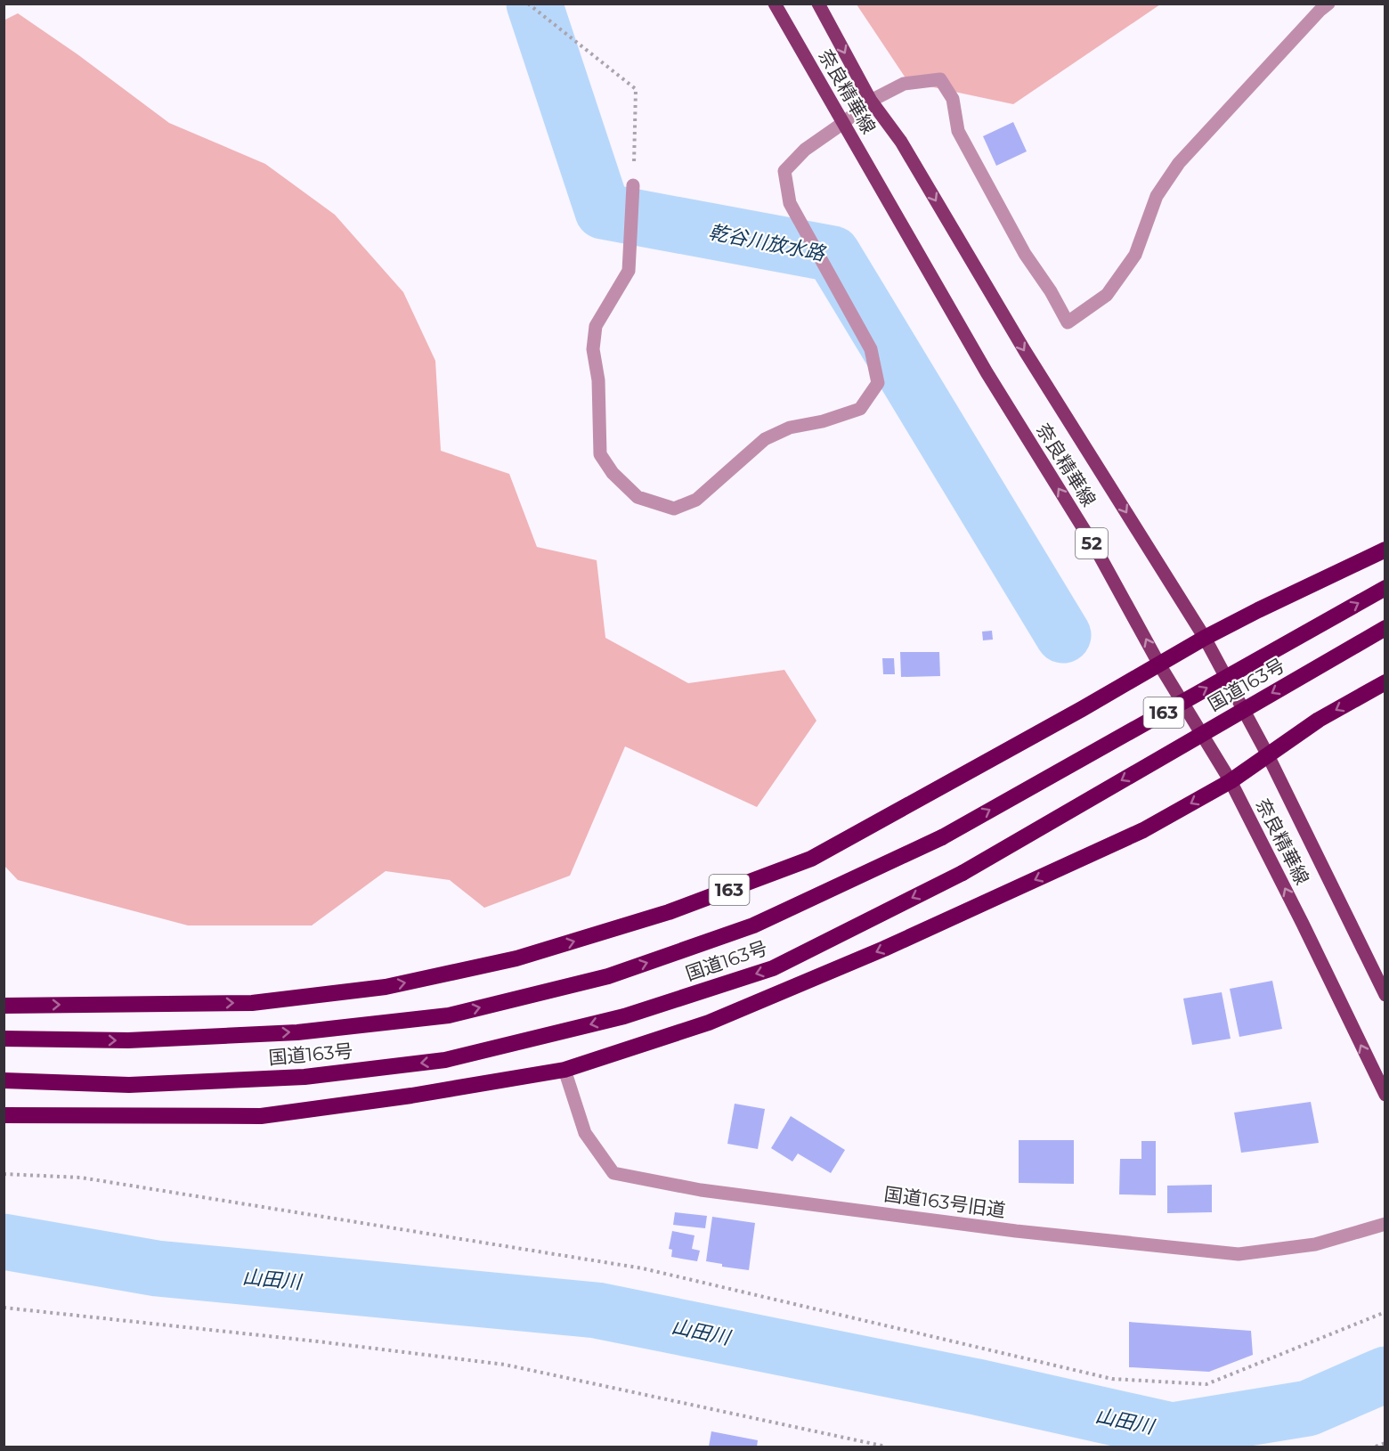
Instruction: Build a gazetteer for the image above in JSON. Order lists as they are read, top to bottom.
{
  "streets": {
    "highway": ["国道163号", "163"],
    "main road": ["奈良精華線", "52"],
    "street": ["国道163号旧道"]
  },
  "crossings": [
    ["奈良精華線", "163"]
  ],
  "water": ["乾谷川放水路", "山田川"]
}
